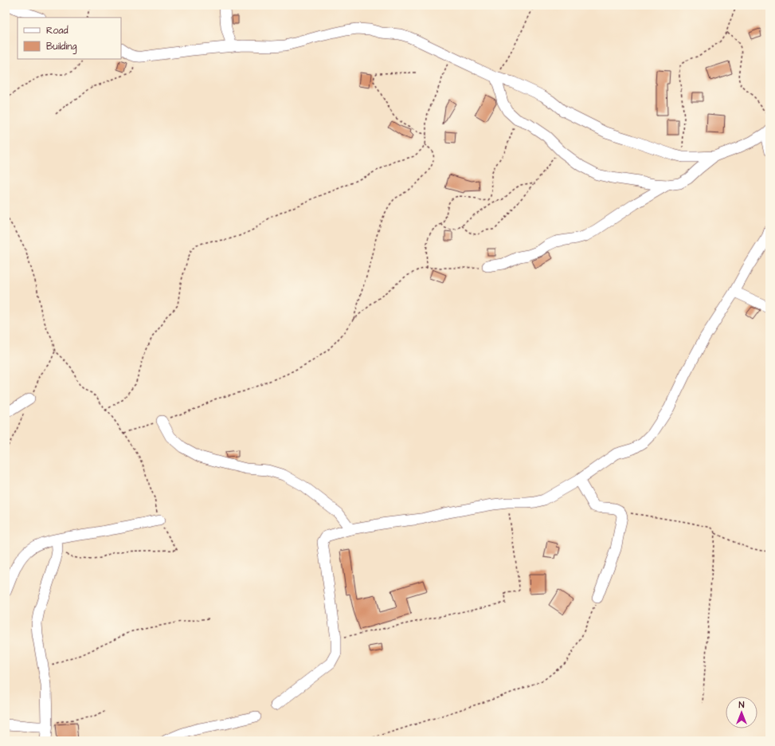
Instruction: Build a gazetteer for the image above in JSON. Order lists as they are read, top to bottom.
{
  "legend": ["Road", "Building"],
  "north": "top"
}
